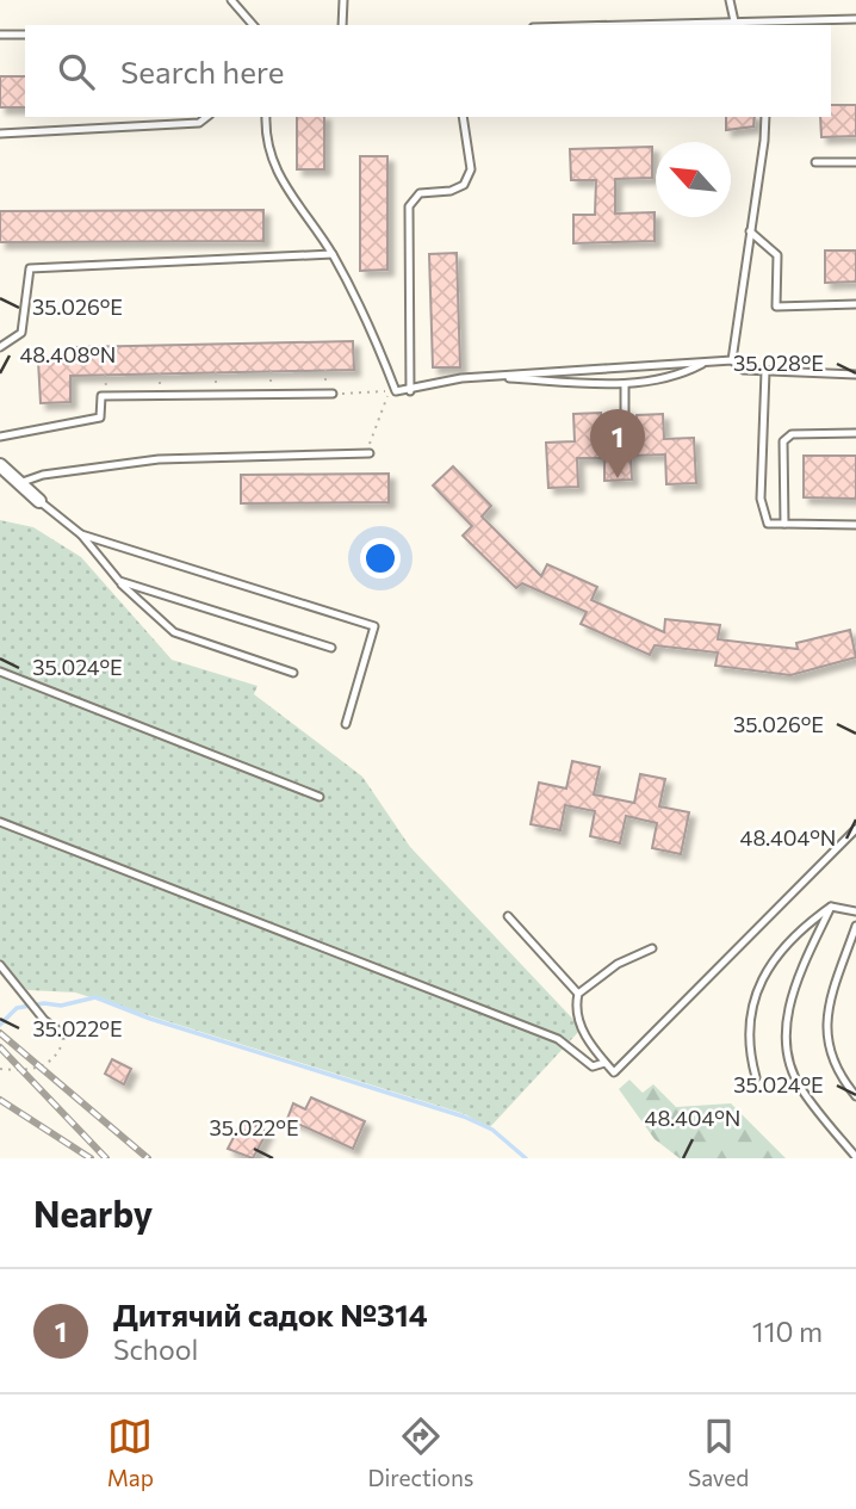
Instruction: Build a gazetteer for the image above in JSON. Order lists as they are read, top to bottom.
{
  "north": "top left",
  "page": {
    "search": "Search here",
    "pins": "1",
    "heading": "Nearby",
    "list": [
      {
        "mark": "1",
        "name": "Дитячий садок №314",
        "note": "School",
        "value": "110 m"
      }
    ],
    "nav": ["Map", "Directions", "Saved"]
  },
  "coordinates": [
    "35.026°E",
    "48.408°N",
    "35.028°E",
    "35.024°E",
    "48.404°N",
    "35.022°E"
  ]
}
